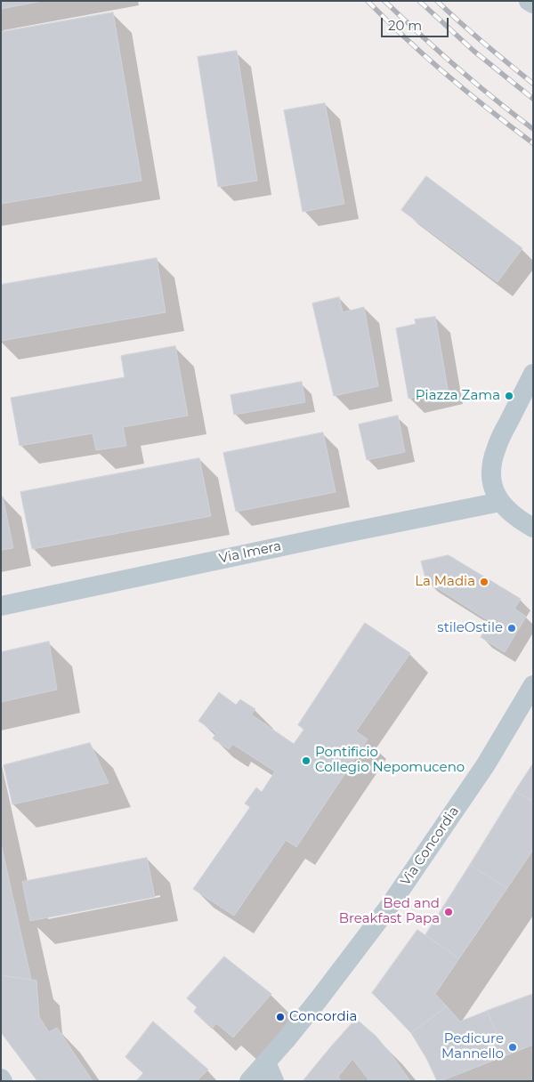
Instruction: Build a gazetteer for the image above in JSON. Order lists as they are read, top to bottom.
{
  "streets": {
    "street": ["Via Imera", "Via Concordia"]
  },
  "places": [
    "Piazza Zama",
    "La Madia",
    "stileOstile",
    "Pontificio Collegio Nepomuceno",
    "Bed and Breakfast Papa",
    "Concordia",
    "Pedicure Mannello"
  ],
  "scale_bar": "20 m"
}
